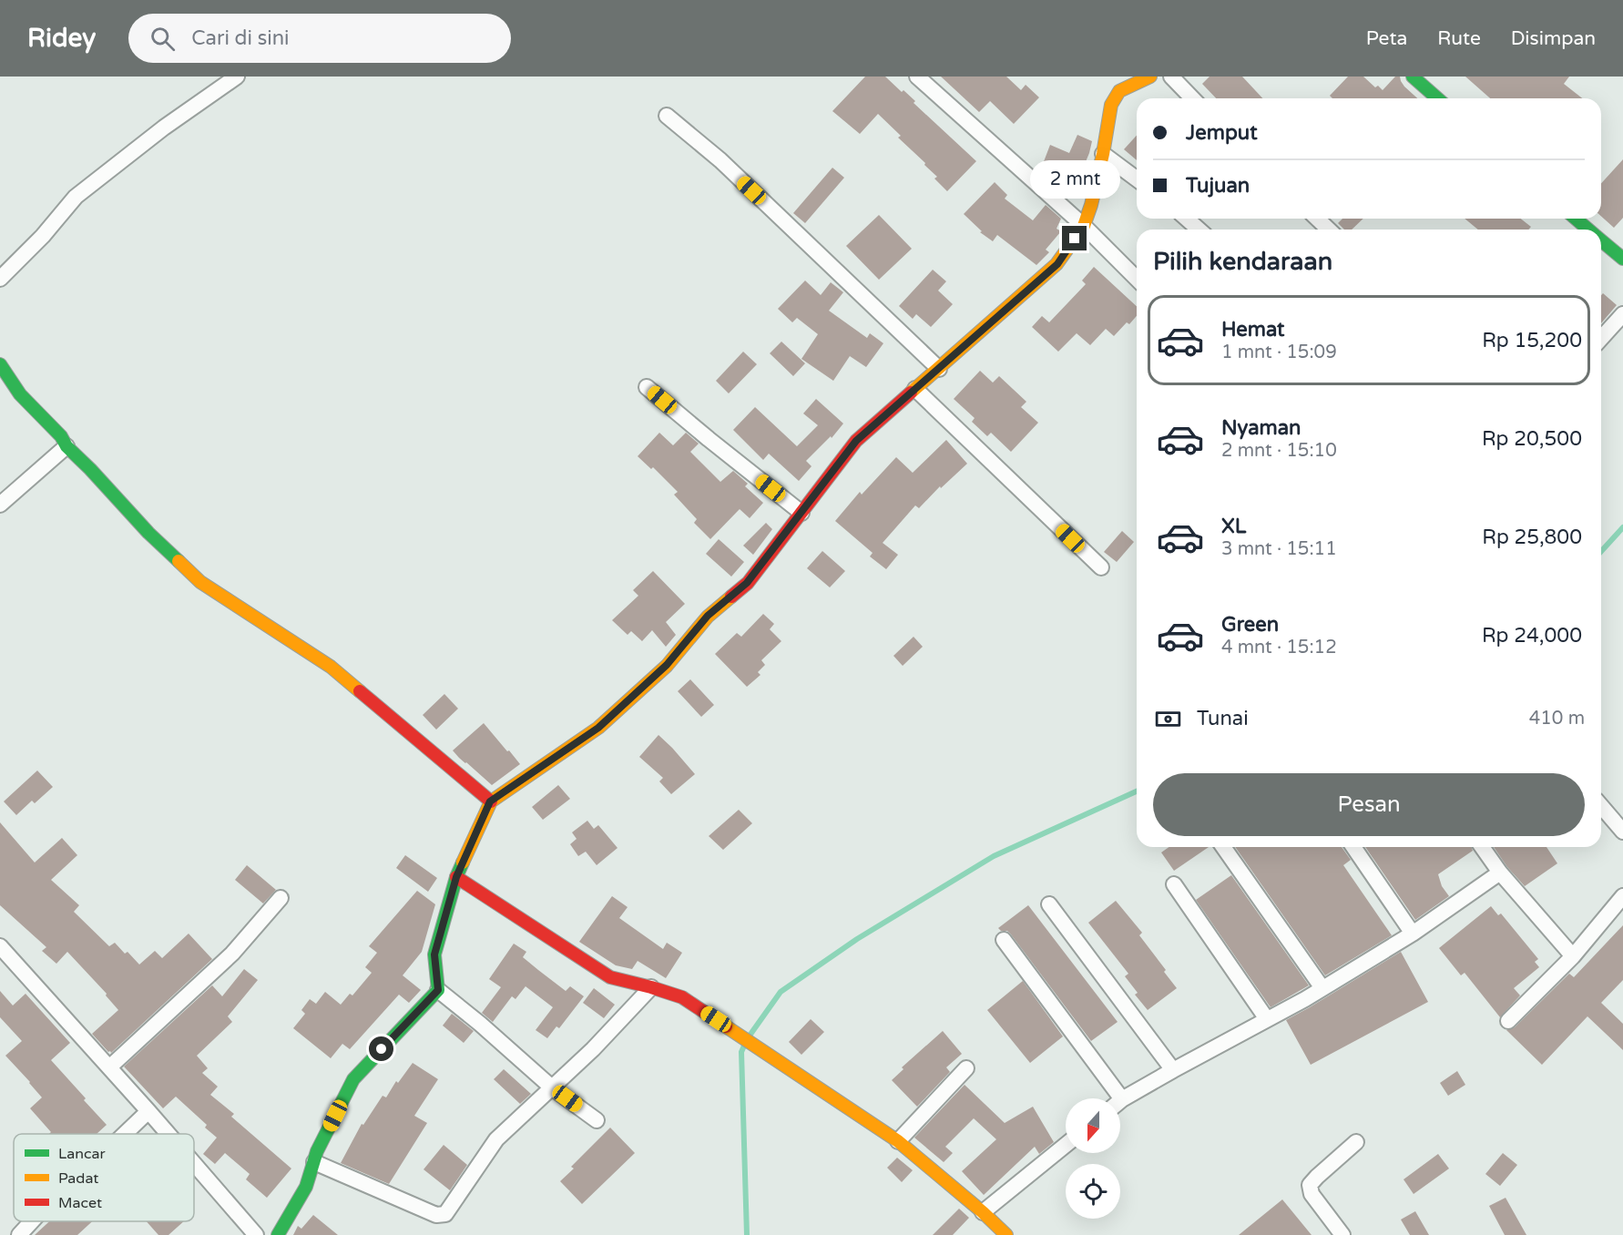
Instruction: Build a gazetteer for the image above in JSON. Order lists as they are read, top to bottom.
{
  "legend": ["Lancar", "Padat", "Macet"],
  "north": "bottom",
  "page": {
    "header": "Ridey",
    "search": "Cari di sini",
    "nav": ["Peta", "Rute", "Disimpan"],
    "banner": ["Jemput", "Tujuan"],
    "bubble": "2 mnt",
    "heading": "Pilih kendaraan",
    "list": [
      {
        "name": "Hemat",
        "note": "1 mnt · 15:09",
        "value": "Rp 15,200"
      },
      {
        "name": "Nyaman",
        "note": "2 mnt · 15:10",
        "value": "Rp 20,500"
      },
      {
        "name": "XL",
        "note": "3 mnt · 15:11",
        "value": "Rp 25,800"
      },
      {
        "name": "Green",
        "note": "4 mnt · 15:12",
        "value": "Rp 24,000"
      }
    ],
    "pay": ["Tunai", "410 m"],
    "buttons": "Pesan"
  }
}
